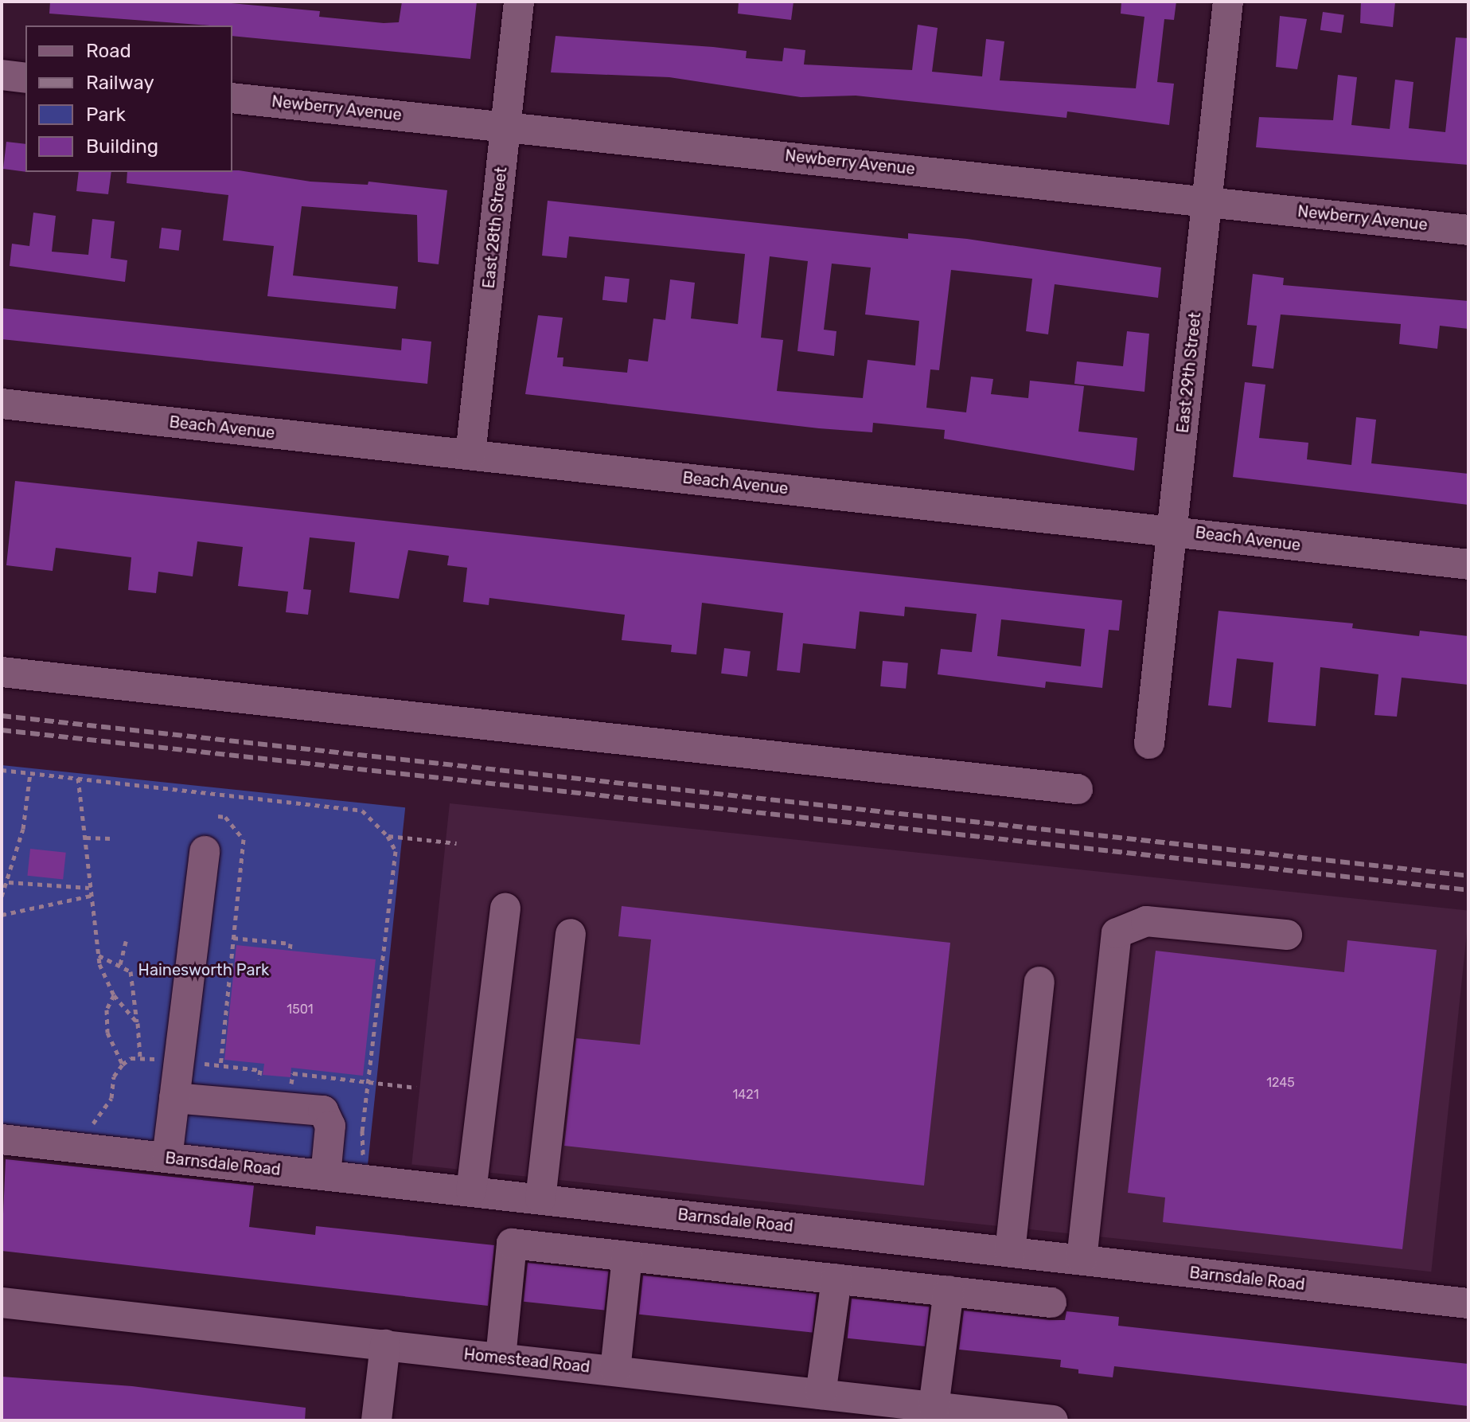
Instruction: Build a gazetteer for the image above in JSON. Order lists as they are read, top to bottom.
{
  "streets": {
    "street": [
      "Newberry Avenue",
      "East 28th Street",
      "East 29th Street",
      "Beach Avenue",
      "Barnsdale Road",
      "Homestead Road"
    ]
  },
  "crossings": [
    ["Newberry Avenue", "East 28th Street"],
    ["Newberry Avenue", "East 29th Street"],
    ["East 28th Street", "Beach Avenue"],
    ["East 29th Street", "Beach Avenue"]
  ],
  "parks": ["Hainesworth Park"],
  "house_numbers": ["1501", "1245", "1421"],
  "legend": [
    "Road",
    "Railway",
    "Park",
    "Building"
  ]
}
